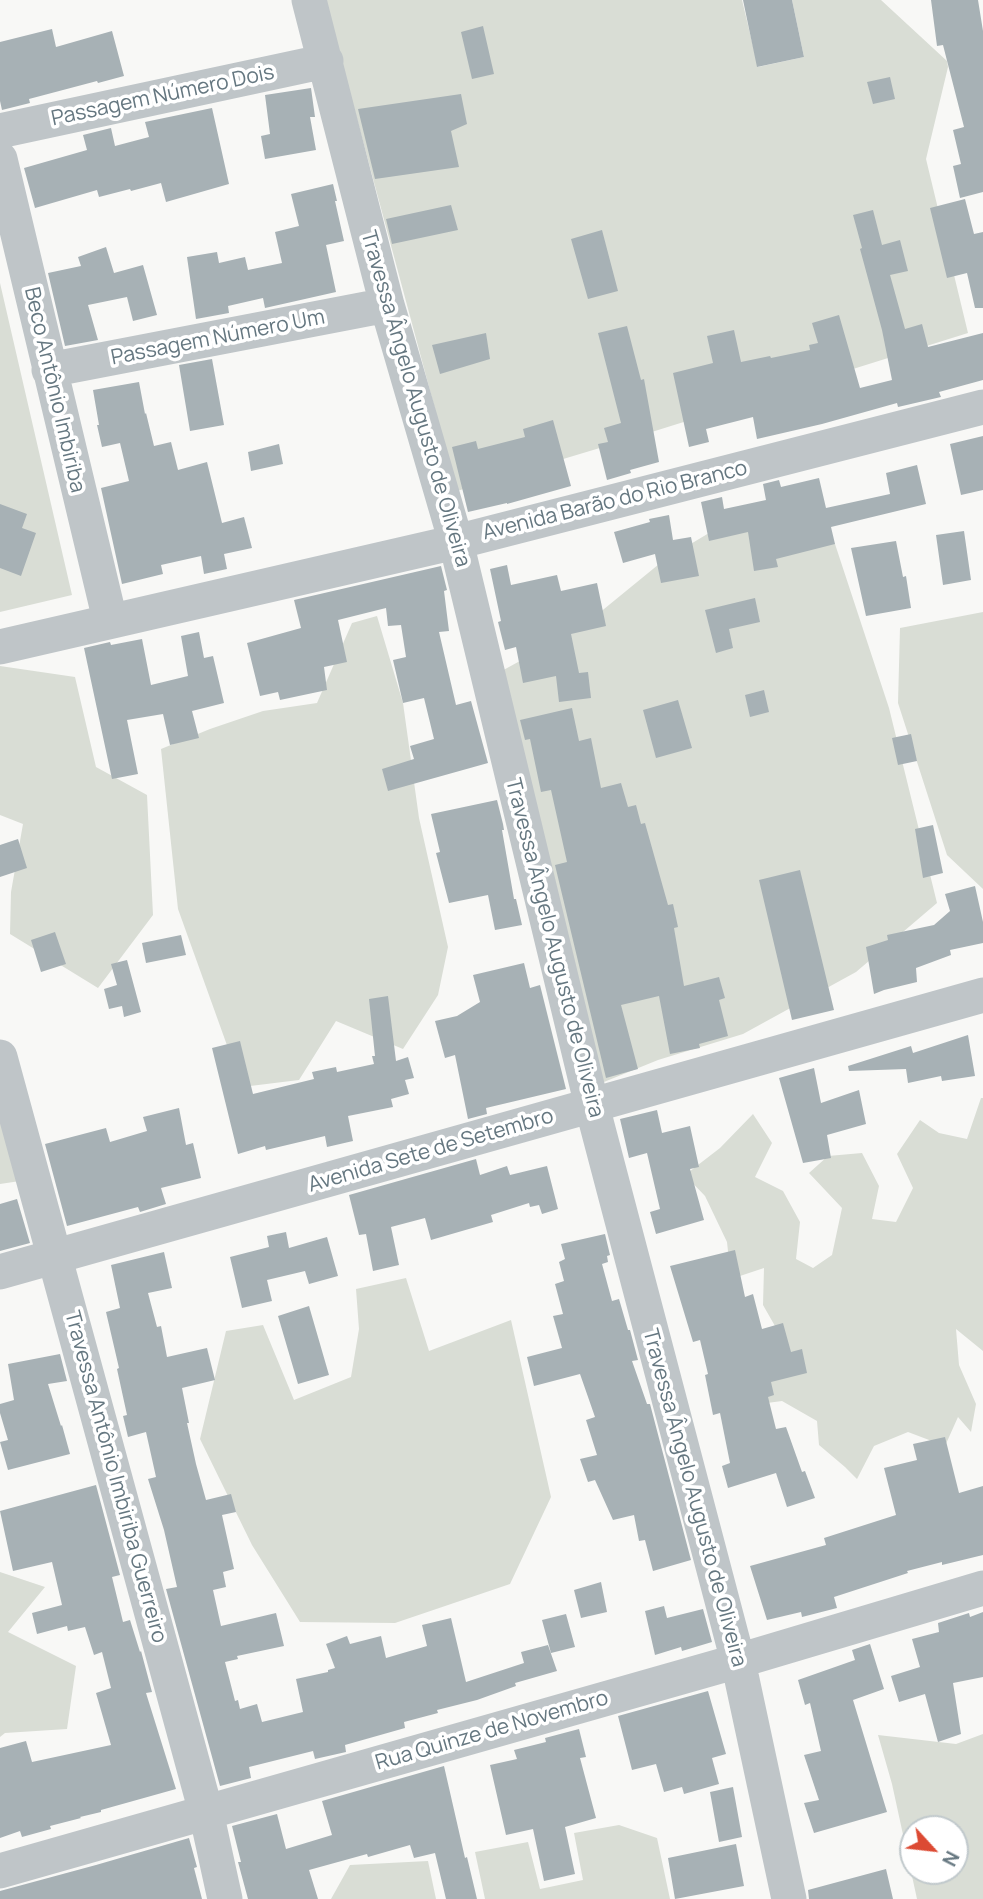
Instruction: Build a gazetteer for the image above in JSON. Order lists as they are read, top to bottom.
{
  "streets": {
    "street": [
      "Passagem Número Dois",
      "Passagem Número Um",
      "Beco Antônio Imbiriba",
      "Travessa Ângelo Augusto de Oliveira",
      "Avenida Barão do Rio Branco",
      "Avenida Sete de Setembro",
      "Travessa Antônio Imbiriba Guerreiro",
      "Rua Quinze de Novembro"
    ]
  },
  "crossings": [
    ["Passagem Número Dois", "Travessa Ângelo Augusto de Oliveira"],
    ["Passagem Número Um", "Beco Antônio Imbiriba"],
    ["Passagem Número Um", "Travessa Ângelo Augusto de Oliveira"],
    ["Beco Antônio Imbiriba", "Avenida Barão do Rio Branco"],
    ["Travessa Ângelo Augusto de Oliveira", "Avenida Barão do Rio Branco"],
    ["Travessa Ângelo Augusto de Oliveira", "Avenida Sete de Setembro"],
    ["Travessa Ângelo Augusto de Oliveira", "Rua Quinze de Novembro"],
    ["Avenida Sete de Setembro", "Travessa Antônio Imbiriba Guerreiro"],
    ["Travessa Antônio Imbiriba Guerreiro", "Rua Quinze de Novembro"]
  ],
  "north": "bottom right"
}
